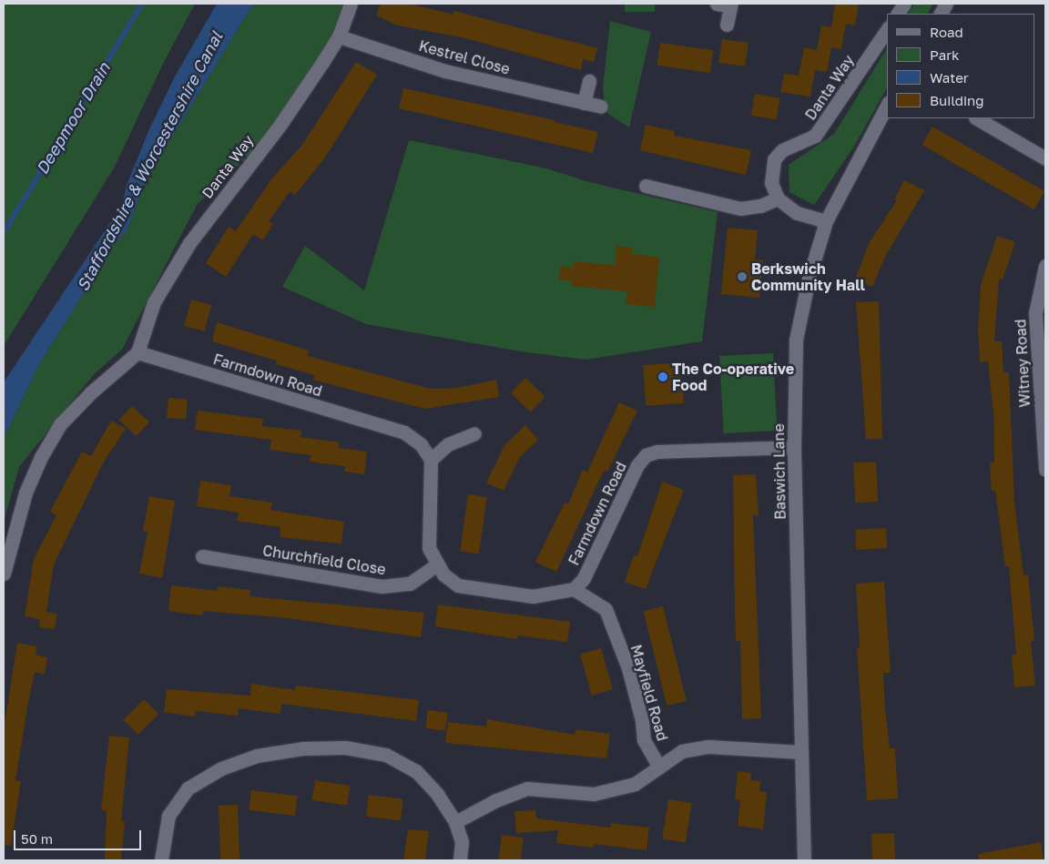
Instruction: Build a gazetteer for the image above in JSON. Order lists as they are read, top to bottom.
{
  "streets": {
    "street": [
      "Kestrel Close",
      "Danta Way",
      "Witney Road",
      "Farmdown Road",
      "Baswich Lane",
      "Churchfield Close",
      "Mayfield Road"
    ]
  },
  "crossings": [
    ["Kestrel Close", "Danta Way"],
    ["Danta Way", "Farmdown Road"],
    ["Farmdown Road", "Baswich Lane"],
    ["Farmdown Road", "Churchfield Close"],
    ["Farmdown Road", "Mayfield Road"]
  ],
  "water": ["Deepmoor Drain", "Staffordshire & Worcestershire Canal"],
  "places": ["Berkswich Community Hall", "The Co-operative Food"],
  "legend": [
    "Road",
    "Park",
    "Water",
    "Building"
  ],
  "scale_bar": "50 m"
}
